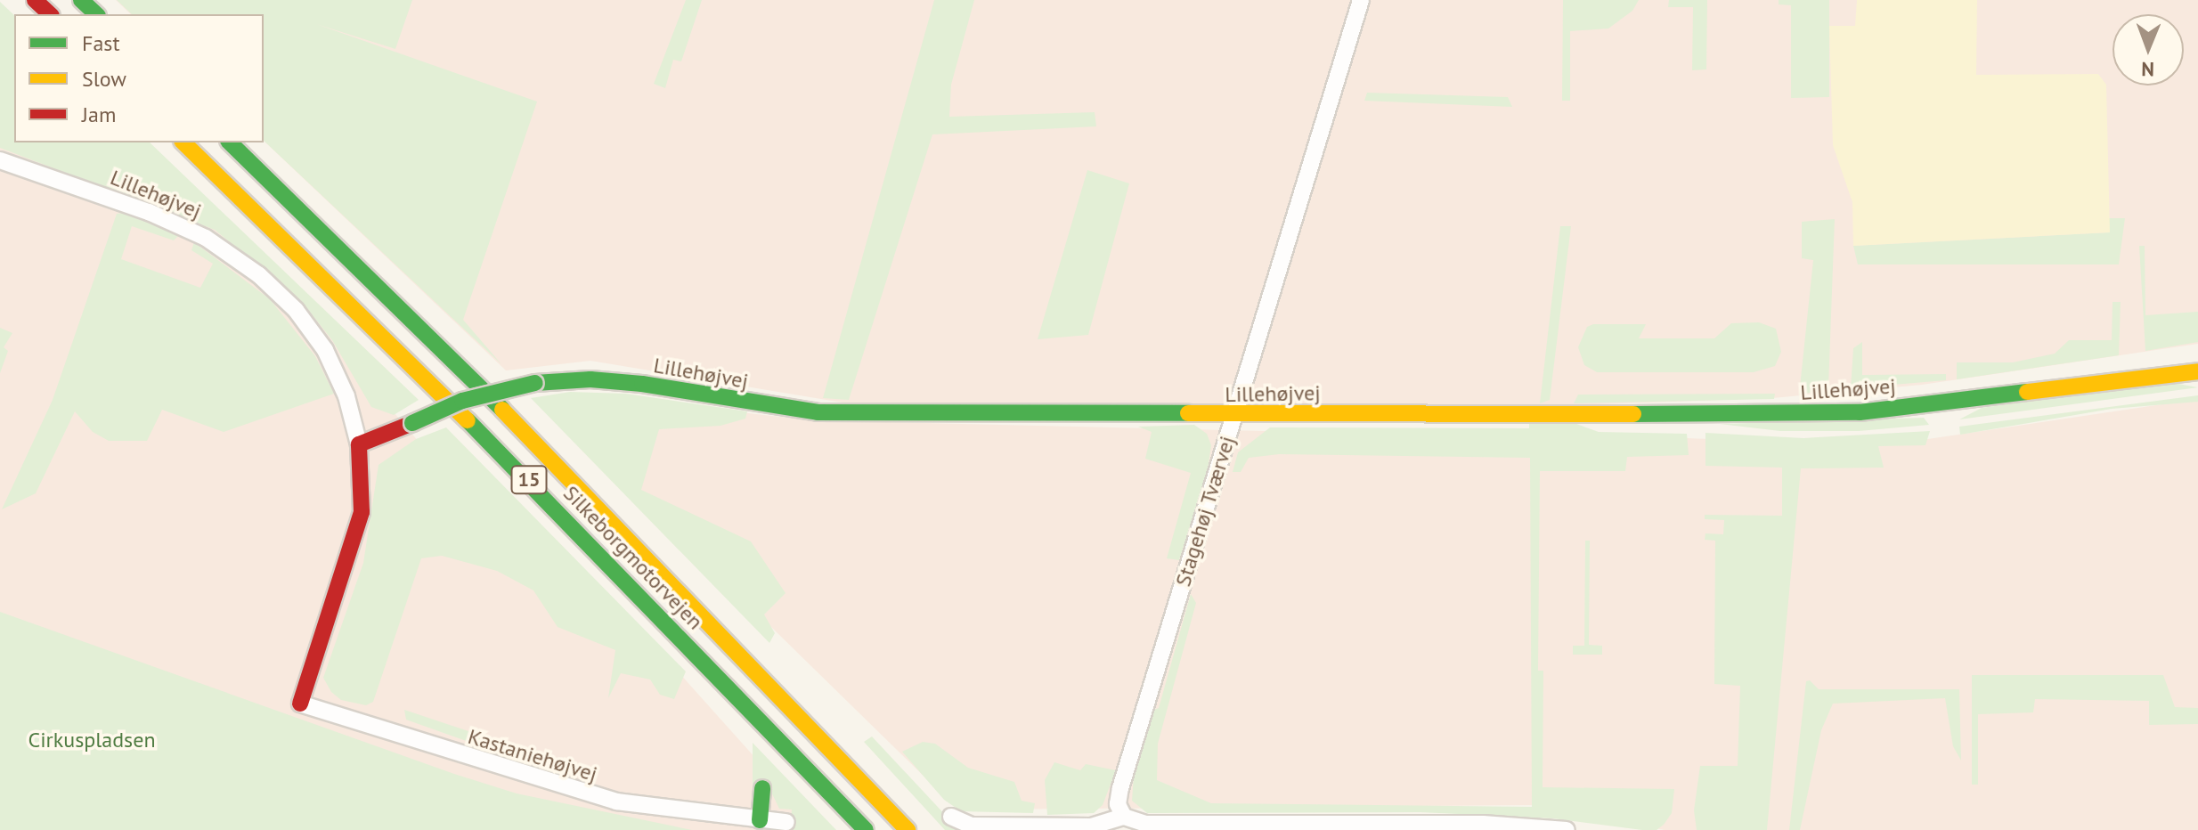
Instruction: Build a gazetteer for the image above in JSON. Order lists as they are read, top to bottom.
{
  "streets": {
    "main road": ["Lillehøjvej", "15", "Silkeborgmotorvejen"],
    "street": ["Stagehøj Tværvej", "Kastaniehøjvej"]
  },
  "crossings": [
    ["Lillehøjvej", "Stagehøj Tværvej"],
    ["Lillehøjvej", "Kastaniehøjvej"]
  ],
  "parks": ["Cirkuspladsen"],
  "legend": ["Fast", "Slow", "Jam"],
  "north": "bottom"
}
